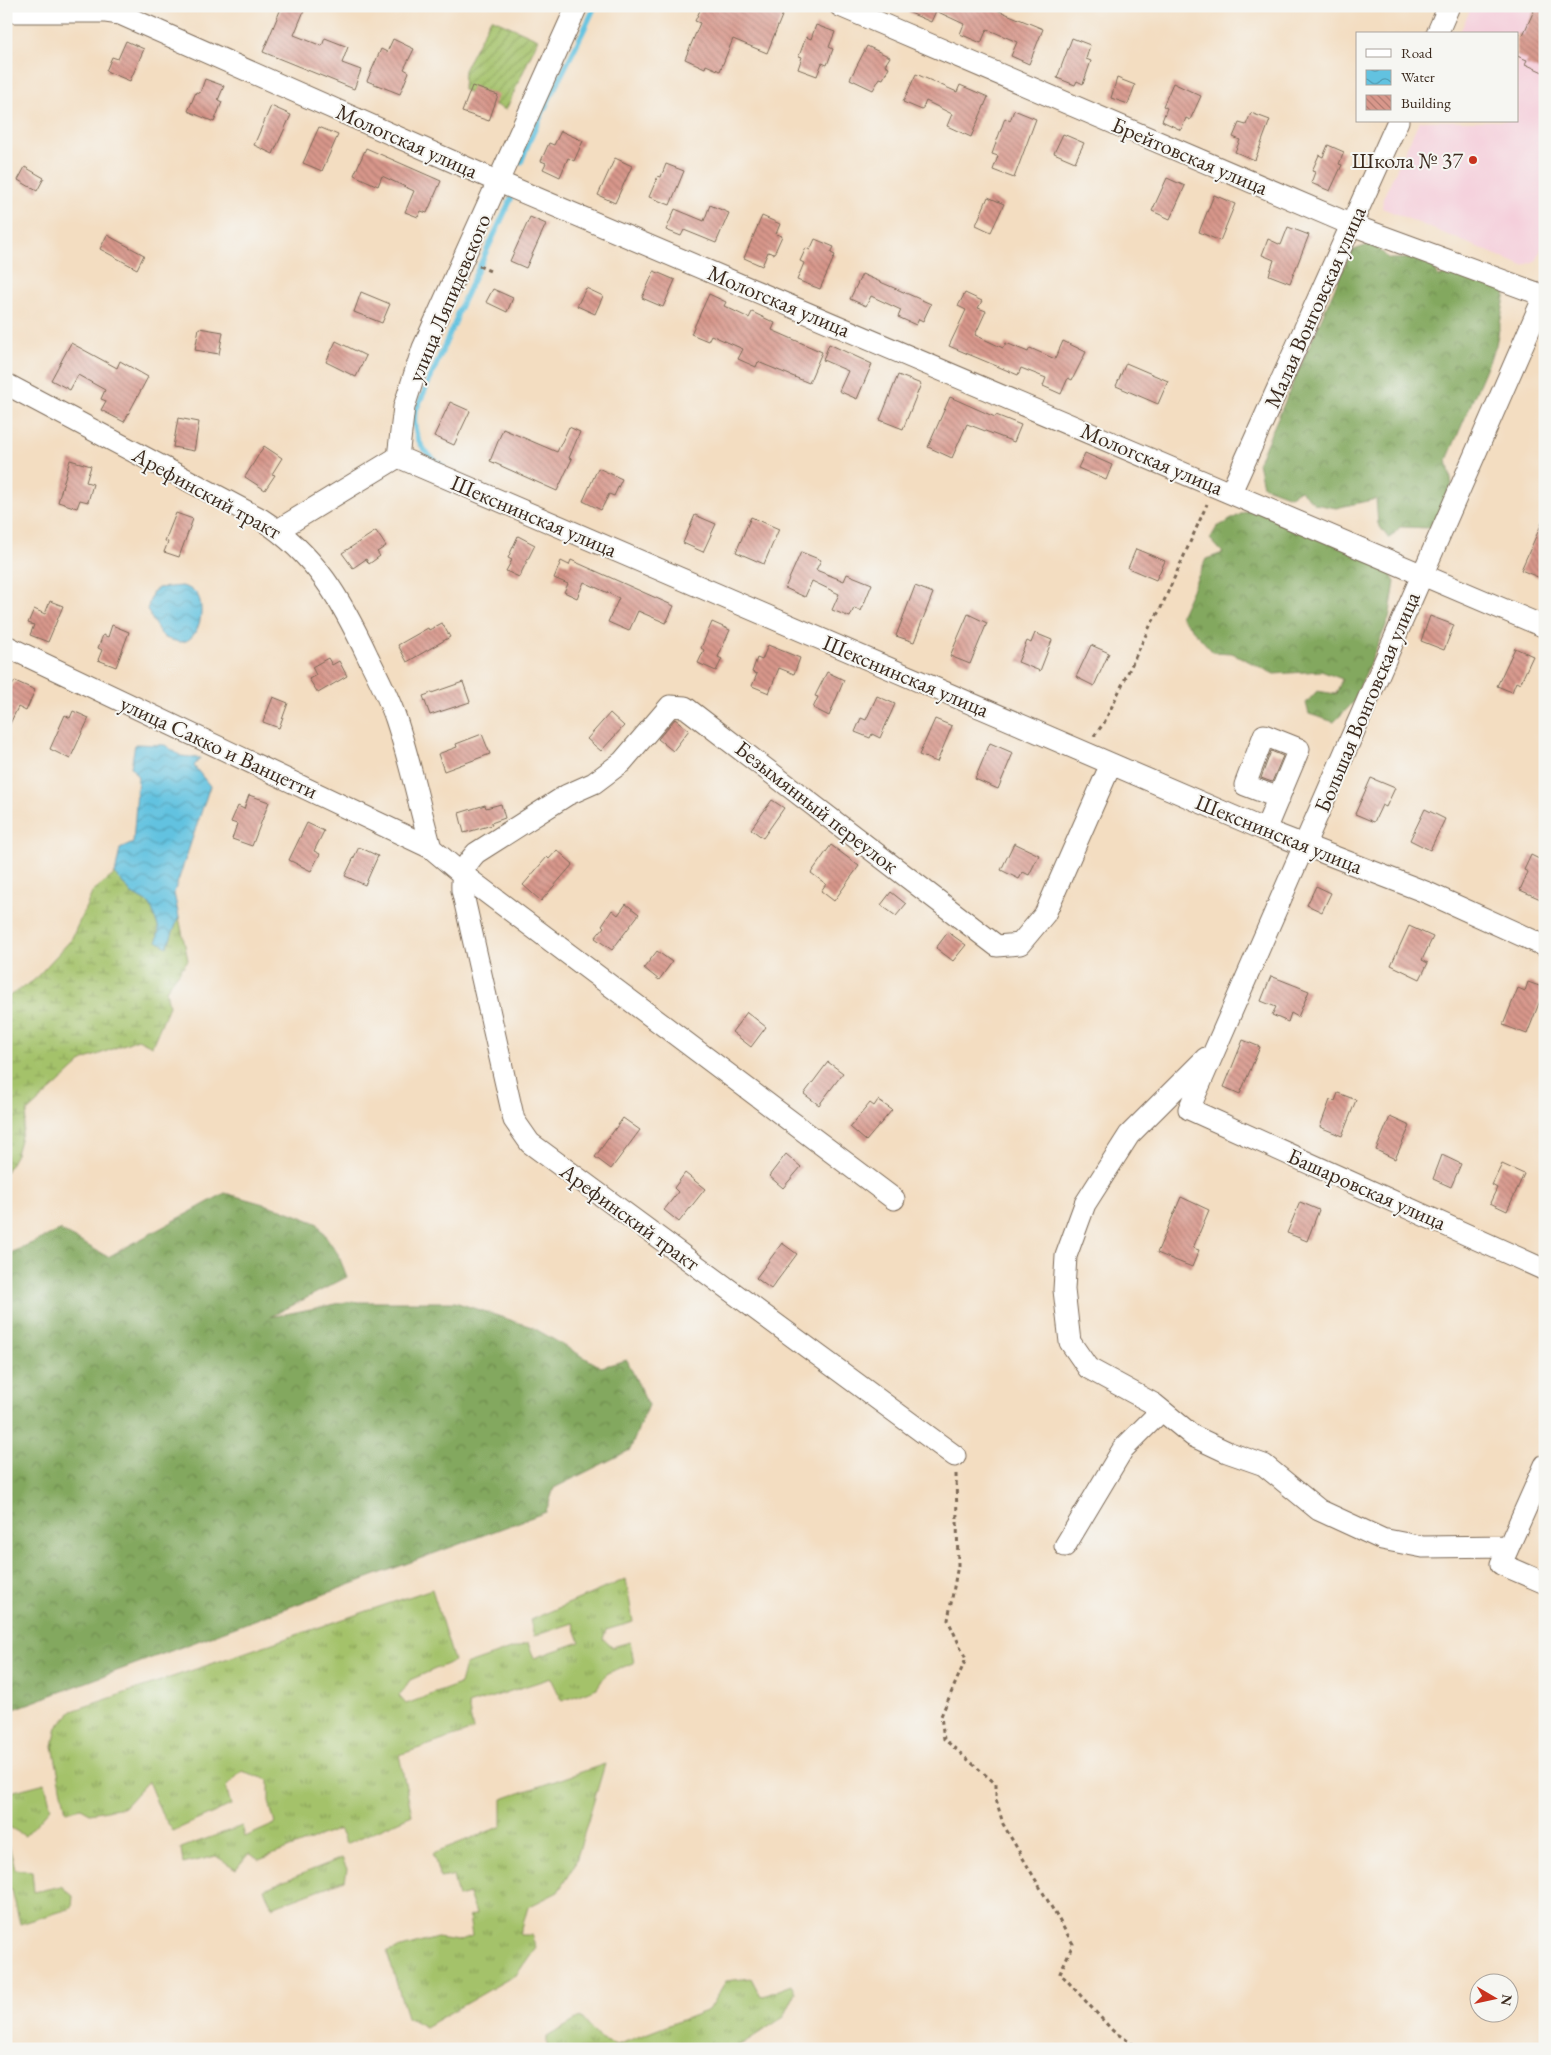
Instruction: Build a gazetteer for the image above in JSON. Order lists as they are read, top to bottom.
{
  "streets": {
    "street": [
      "Мологская улица",
      "Брейтовская улица",
      "улица Ляпидевского",
      "Малая Вонговская улица",
      "Арефинский тракт",
      "Шекснинская улица",
      "Большая Вонговская улица",
      "улица Сакко и Ванцетти",
      "Безымянный переулок",
      "Башаровская улица"
    ]
  },
  "crossings": [
    ["Мологская улица", "улица Ляпидевского"],
    ["Мологская улица", "Малая Вонговская улица"],
    ["Мологская улица", "Большая Вонговская улица"],
    ["Брейтовская улица", "Малая Вонговская улица"],
    ["Брейтовская улица", "Большая Вонговская улица"],
    ["улица Ляпидевского", "Шекснинская улица"],
    ["Арефинский тракт", "улица Сакко и Ванцетти"],
    ["Арефинский тракт", "Безымянный переулок"],
    ["Шекснинская улица", "Большая Вонговская улица"],
    ["Шекснинская улица", "Безымянный переулок"],
    ["Большая Вонговская улица", "Башаровская улица"]
  ],
  "places": ["Школа № 37"],
  "legend": ["Road", "Water", "Building"],
  "north": "right"
}
